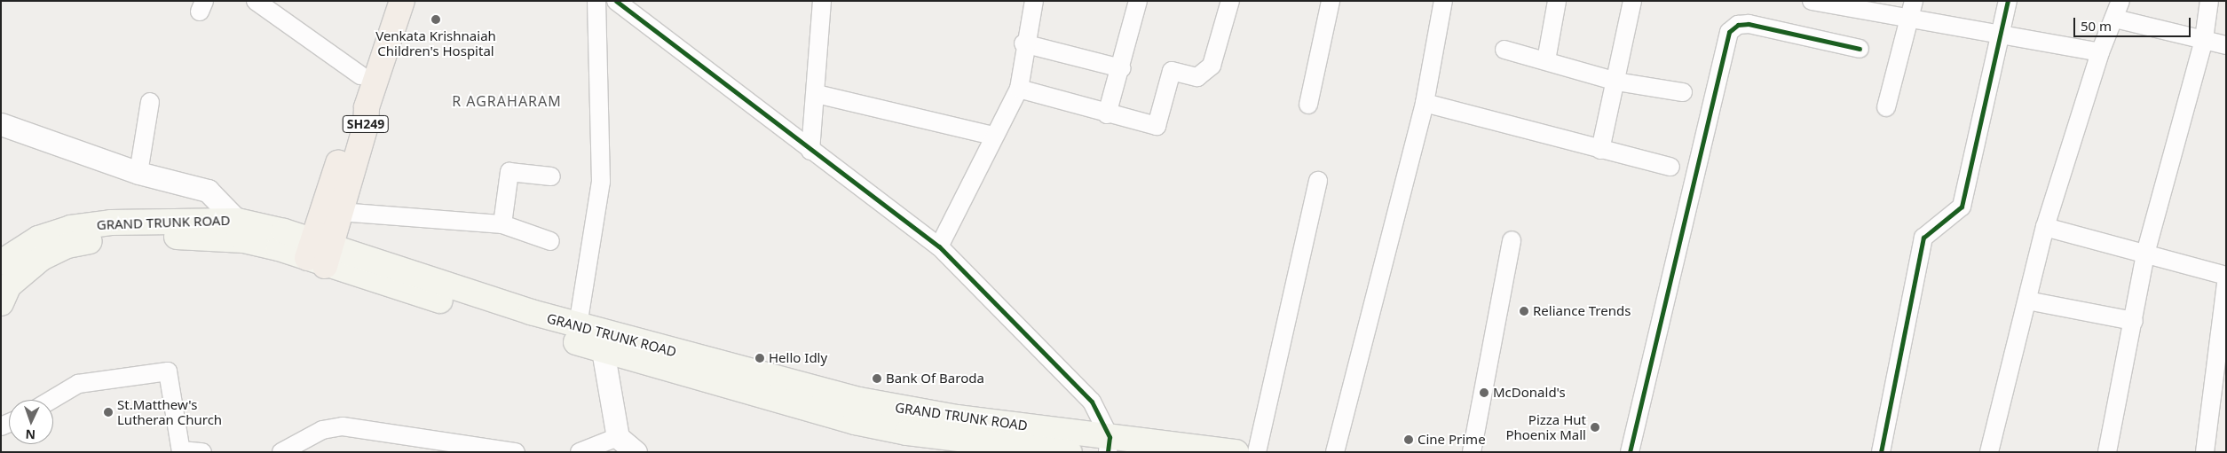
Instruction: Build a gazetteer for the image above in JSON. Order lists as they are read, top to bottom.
{
  "streets": {
    "main road": ["SH249", "GRAND TRUNK ROAD"]
  },
  "crossings": [
    ["SH249", "GRAND TRUNK ROAD"]
  ],
  "districts": ["R AGRAHARAM"],
  "places": [
    "Venkata Krishnaiah Children's Hospital",
    "Reliance Trends",
    "Hello Idly",
    "Bank Of Baroda",
    "McDonald's",
    "St.Matthew's Lutheran Church",
    "Pizza Hut Phoenix Mall",
    "Cine Prime"
  ],
  "scale_bar": "50 m",
  "north": "bottom"
}
